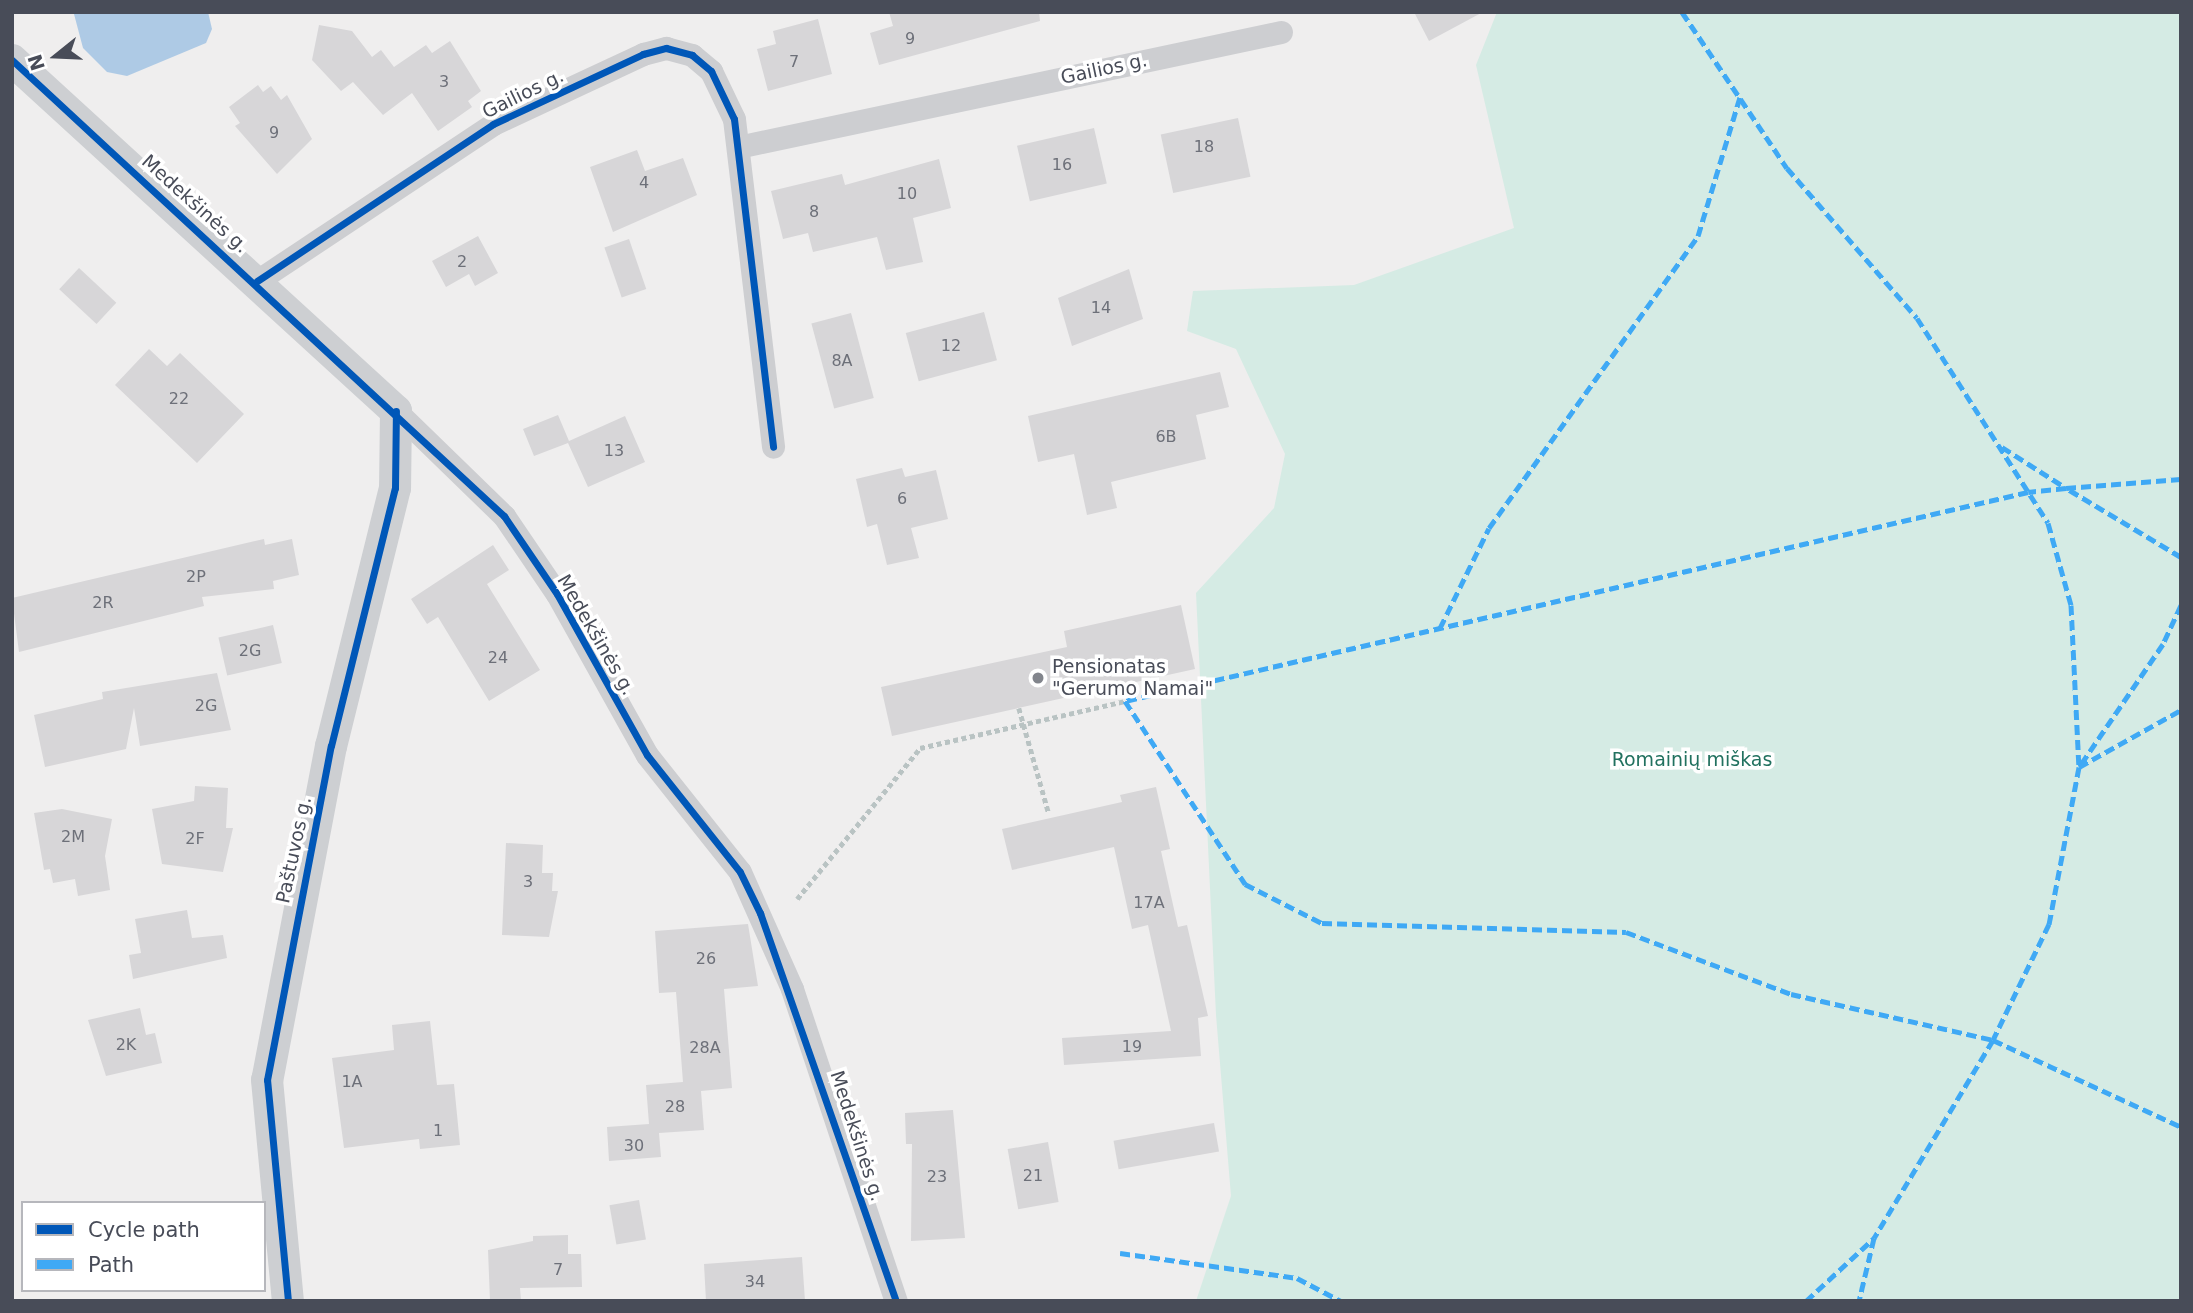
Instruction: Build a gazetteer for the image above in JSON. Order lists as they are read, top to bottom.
{
  "streets": {
    "street": ["Gailios g.", "Medekšinės g.", "Paštuvos g."]
  },
  "crossings": [
    ["Gailios g.", "Medekšinės g."],
    ["Medekšinės g.", "Paštuvos g."]
  ],
  "parks": ["Romainių miškas"],
  "places": ["Pensionatas \"Gerumo Namai\""],
  "house_numbers": [
    "9",
    "7",
    "3",
    "9",
    "18",
    "16",
    "4",
    "10",
    "8",
    "2",
    "14",
    "12",
    "8A",
    "22",
    "6B",
    "13",
    "6",
    "2P",
    "2R",
    "2G",
    "24",
    "2G",
    "2M",
    "2F",
    "3",
    "17A",
    "26",
    "2K",
    "19",
    "28A",
    "1A",
    "28",
    "1",
    "30",
    "21",
    "23",
    "7",
    "34"
  ],
  "legend": ["Cycle path", "Path"],
  "north": "left"
}
